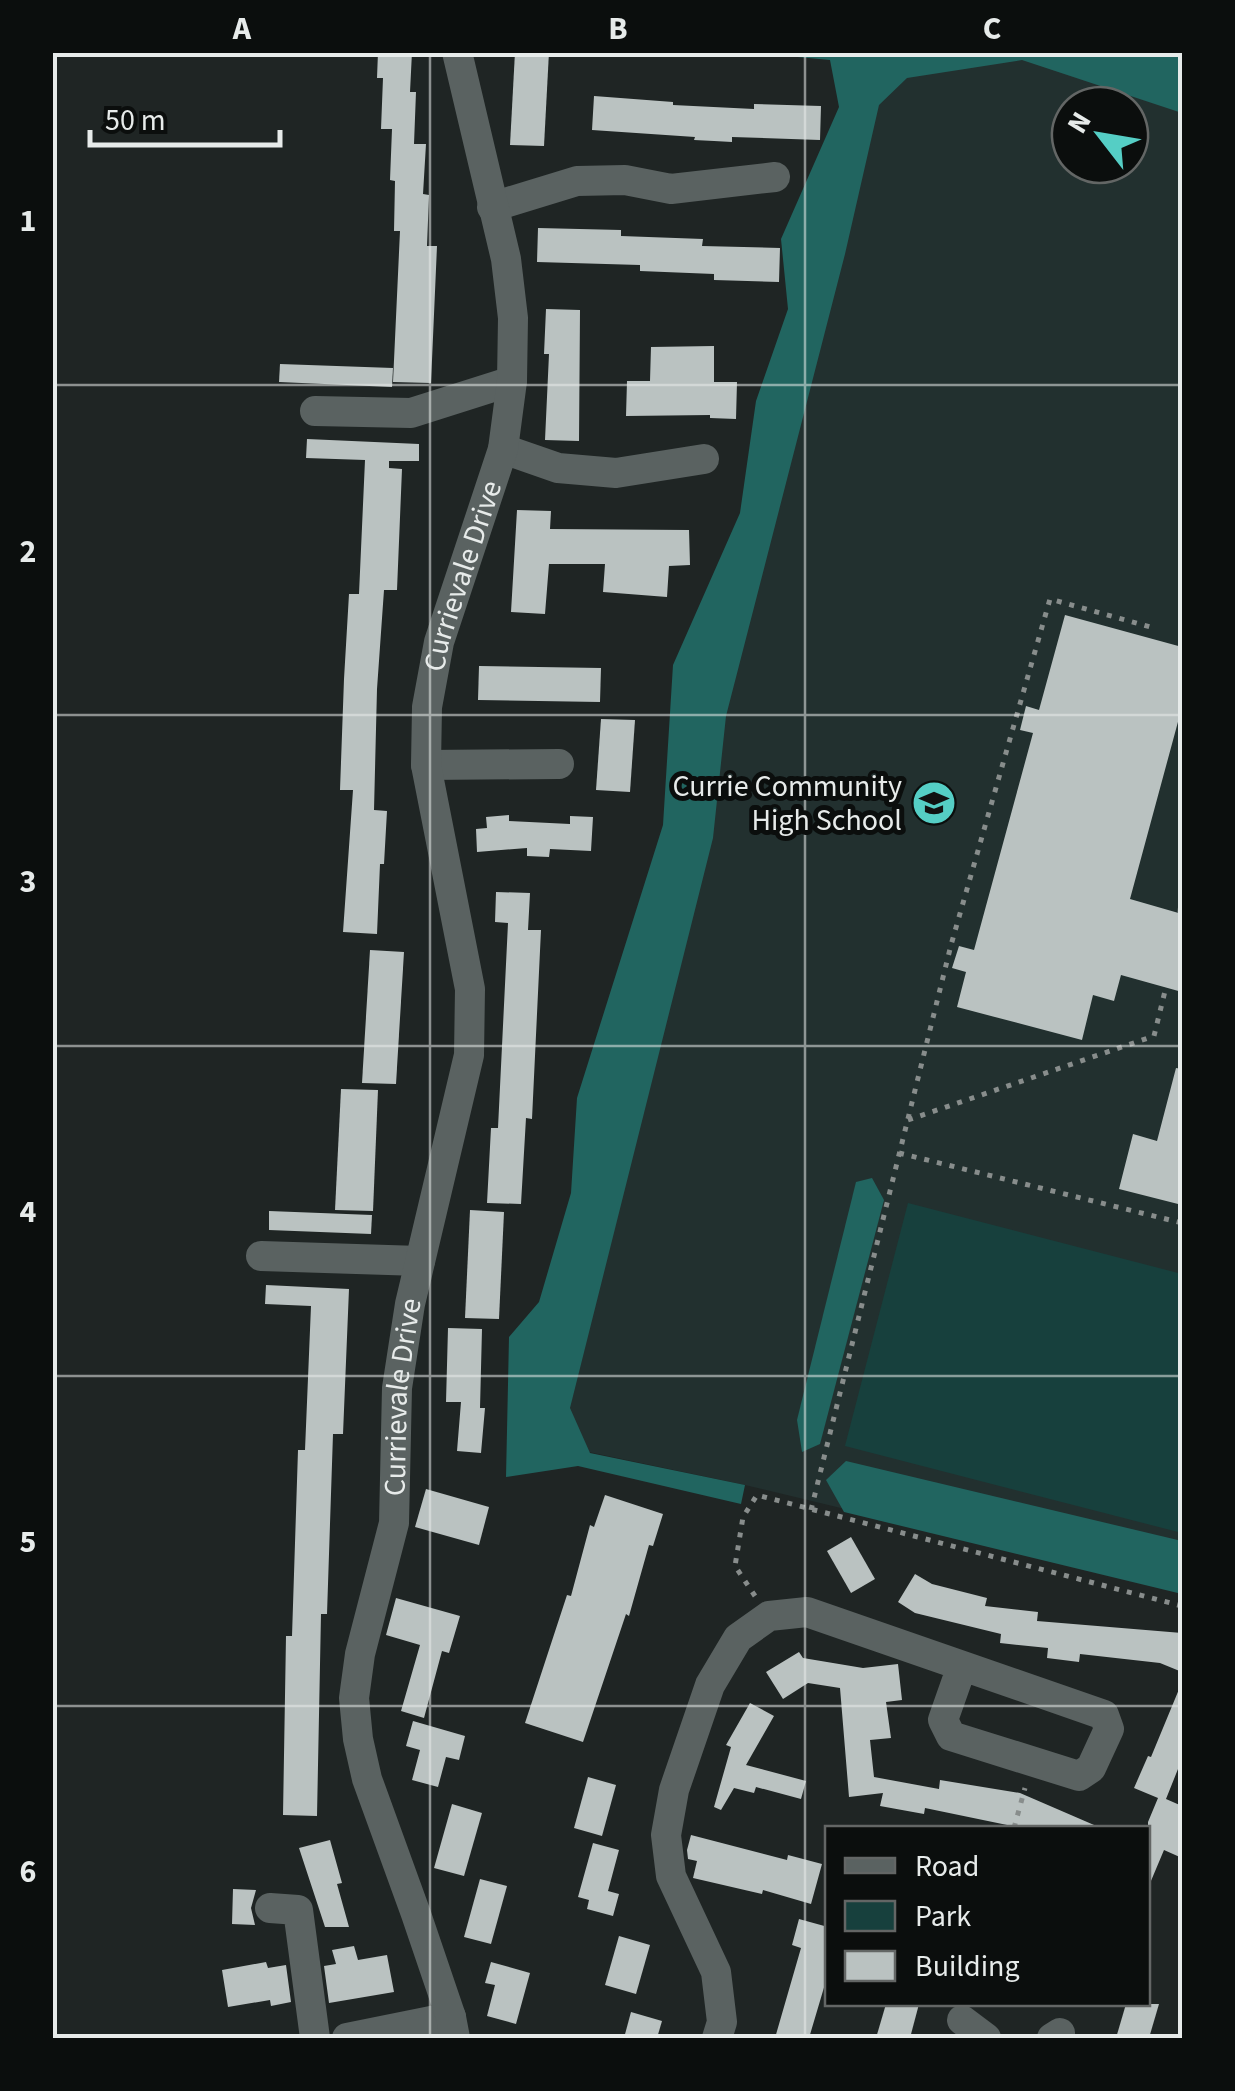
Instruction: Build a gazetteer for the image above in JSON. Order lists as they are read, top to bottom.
{
  "streets": {
    "street": ["Currievale Drive"]
  },
  "places": {
    "school or university": ["Currie Community High School"]
  },
  "legend": ["Road", "Park", "Building"],
  "scale_bar": "50 m",
  "north": "top left",
  "grid": {
    "columns": ["A", "B", "C"],
    "rows": [
      "1",
      "2",
      "3",
      "4",
      "5",
      "6"
    ]
  }
}
